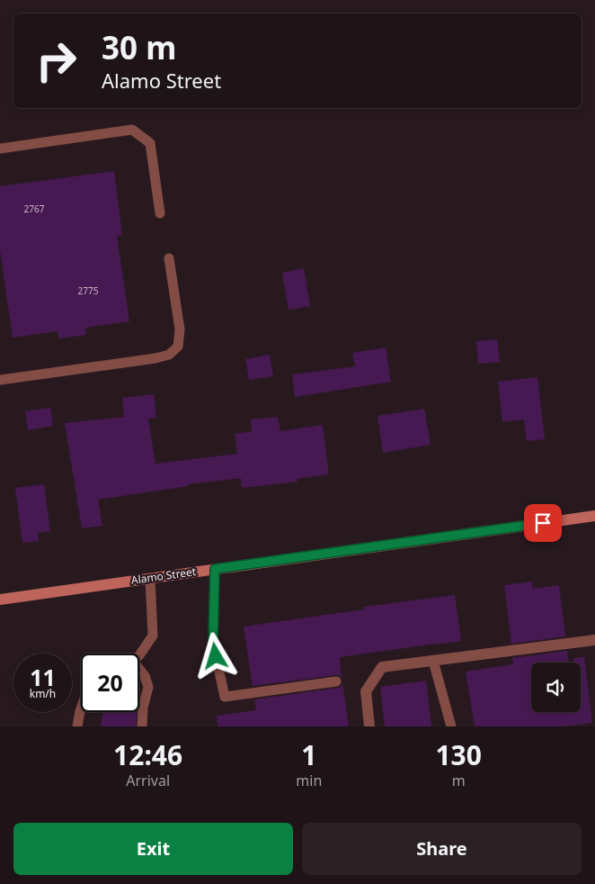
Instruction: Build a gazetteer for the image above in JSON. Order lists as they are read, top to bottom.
{
  "streets": {
    "main road": ["Alamo Street"]
  },
  "house_numbers": ["2767", "2775"],
  "page": {
    "turn": ["30 m", "Alamo Street"],
    "speed": "11 km/h",
    "limit": "20",
    "eta": [
      "12:46",
      "Arrival",
      "1",
      "min",
      "130",
      "m"
    ],
    "buttons": ["Exit", "Share"]
  }
}
